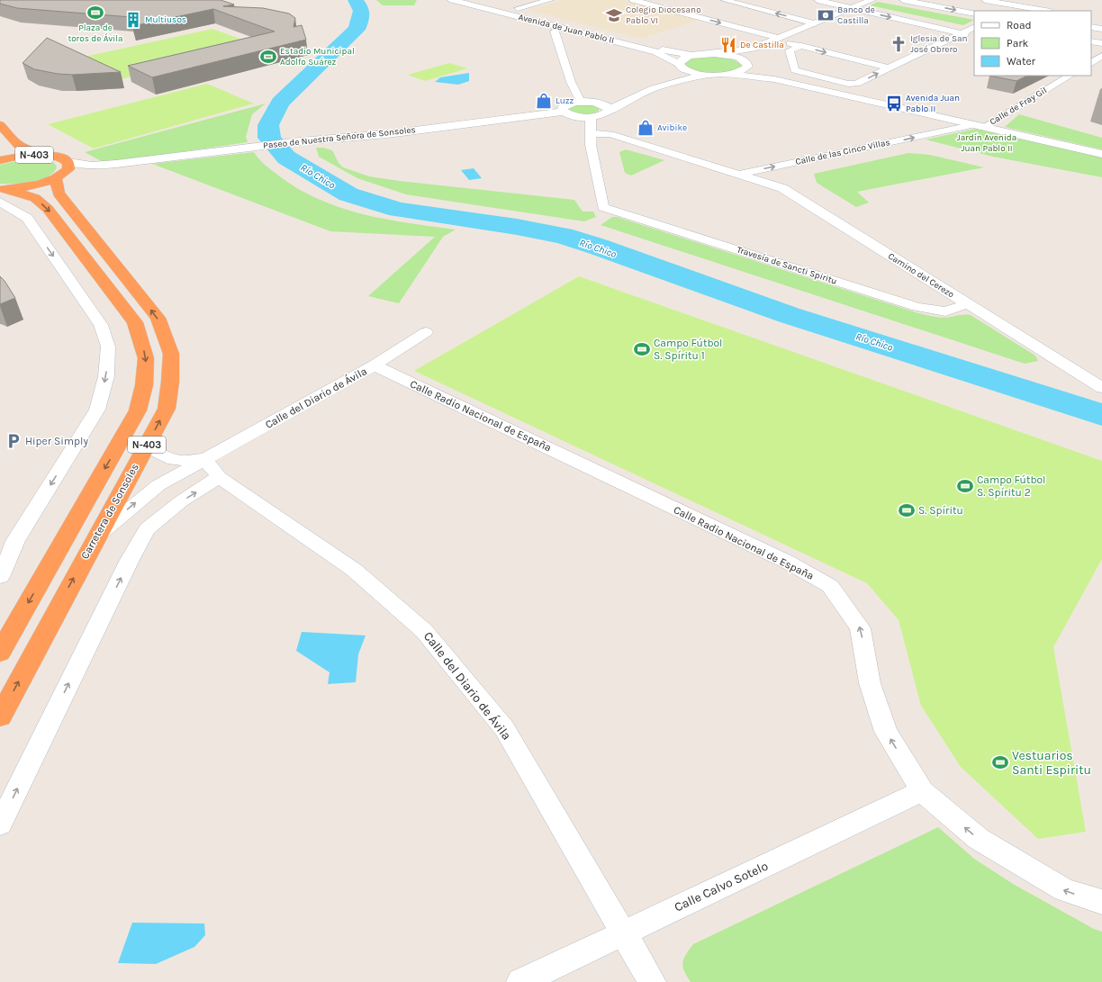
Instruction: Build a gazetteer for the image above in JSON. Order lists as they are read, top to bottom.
{
  "streets": {
    "highway": ["N-403", "Carretera de Sonsoles"],
    "main road": ["Avenida de Juan Pablo II", "Paseo de Nuestra Señora de Sonsoles"],
    "street": [
      "Calle de Fray Gil",
      "Calle de las Cinco Villas",
      "Travesía de Sancti Spiritu",
      "Camino del Cerezo",
      "Calle del Diario de Ávila",
      "Calle Radio Nacional de España",
      "Calle Calvo Sotelo"
    ]
  },
  "crossings": [
    ["Paseo de Nuestra Señora de Sonsoles", "N-403"],
    ["Paseo de Nuestra Señora de Sonsoles", "Carretera de Sonsoles"],
    ["Calle de las Cinco Villas", "Camino del Cerezo"],
    ["N-403", "Carretera de Sonsoles"],
    ["Travesía de Sancti Spiritu", "Camino del Cerezo"],
    ["Calle del Diario de Ávila", "Calle Radio Nacional de España"],
    ["Calle del Diario de Ávila", "Carretera de Sonsoles"],
    ["Calle del Diario de Ávila", "Calle Calvo Sotelo"],
    ["Calle Radio Nacional de España", "Calle Calvo Sotelo"]
  ],
  "one_way": ["Calle de las Cinco Villas", "Calle Radio Nacional de España", "Carretera de Sonsoles"],
  "water": ["Río Chico"],
  "parks": ["Jardín Avenida Juan Pablo II"],
  "places": {
    "sports": [
      "Plaza de toros de Ávila",
      "Estadio Municipal Adolfo Suárez",
      "Campo Fútbol S. Spíritu 1",
      "Campo Fútbol S. Spíritu 2",
      "S. Spíritu",
      "Vestuarios Santi Espiritu"
    ],
    "school or university": ["Colegio Diocesano Pablo VI"],
    "bank": ["Banco de Castilla"],
    "building": ["Multiusos"],
    "church": ["Iglesia de San José Obrero"],
    "restaurant": ["De Castilla"],
    "shop": ["Luzz", "Avibike"],
    "bus stop": ["Avenida Juan Pablo II"],
    "parking": ["Hiper Simply"]
  },
  "legend": ["Road", "Park", "Water"]
}
